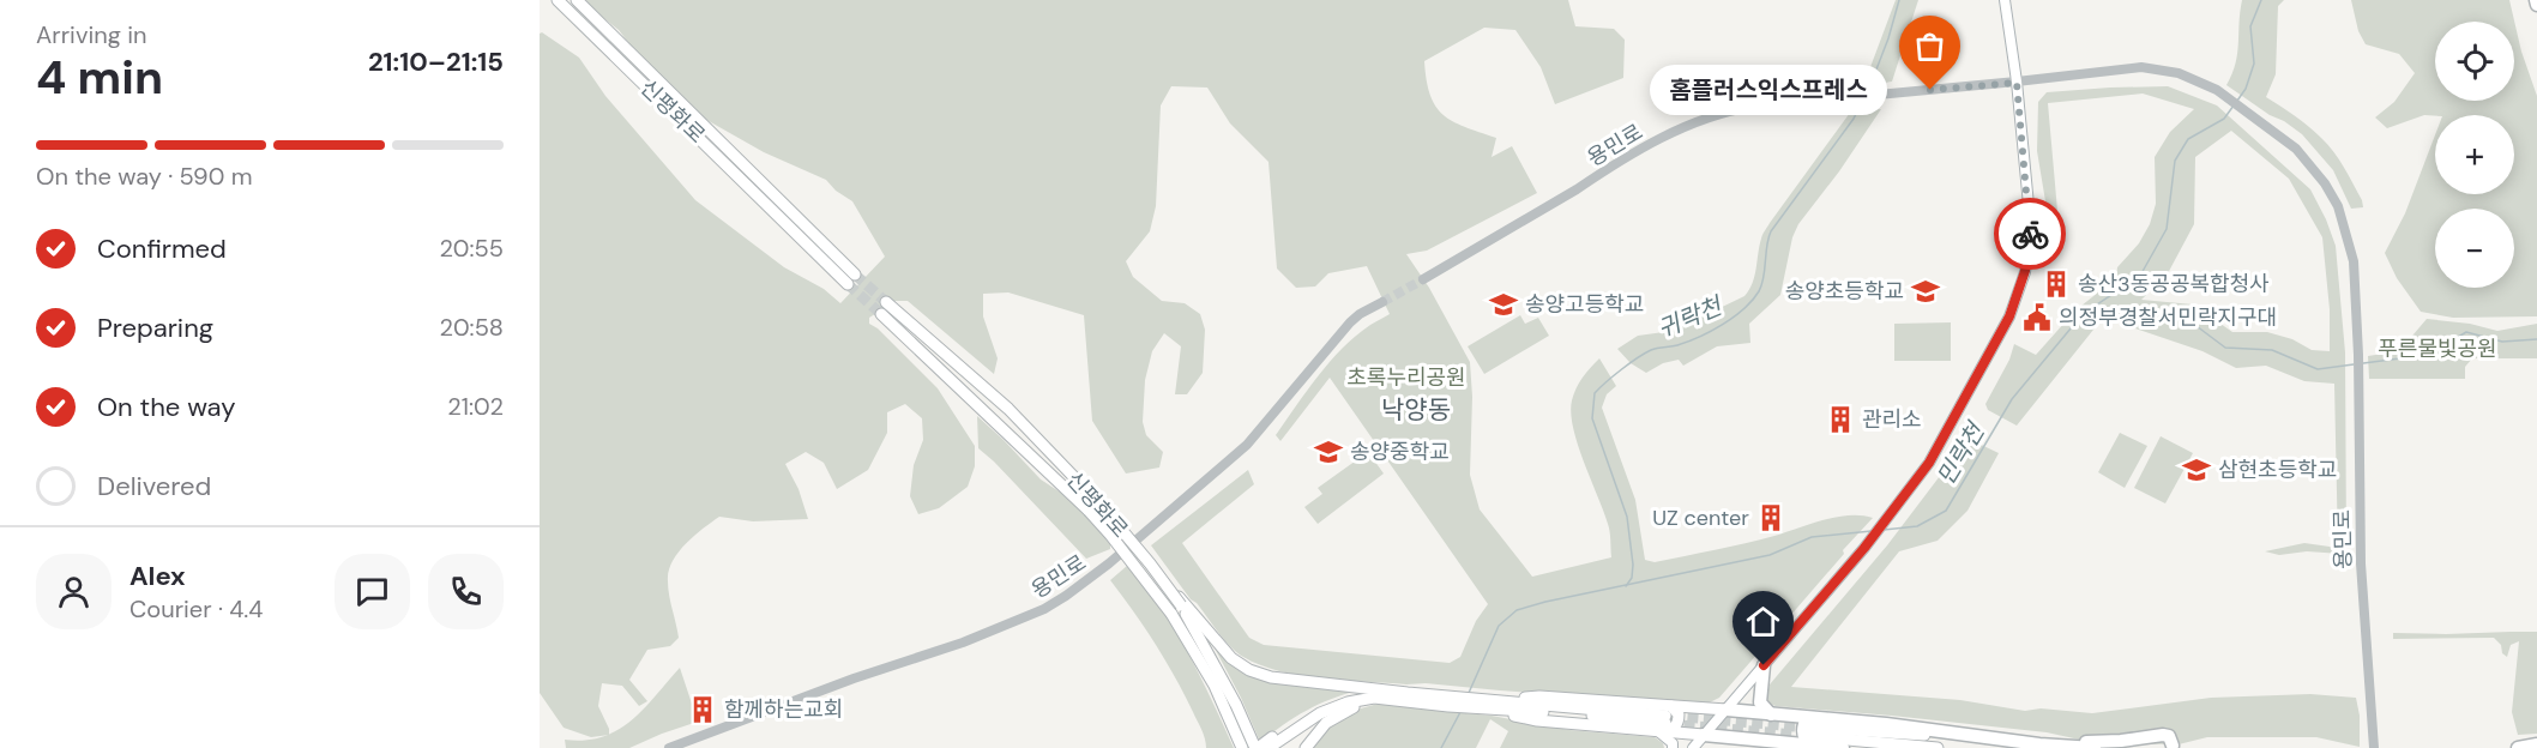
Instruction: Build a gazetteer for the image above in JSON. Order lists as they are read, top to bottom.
{
  "streets": {
    "highway": ["신평화로"],
    "street": ["용민로"]
  },
  "districts": ["낙양동"],
  "water": ["귀락천", "민락천"],
  "parks": ["푸른물빛공원", "초록누리공원"],
  "places": {
    "other": ["홈플러스익스프레스"],
    "building": [
      "송산3동공공복합청사",
      "관리소",
      "UZ center",
      "함께하는교회"
    ],
    "school or university": [
      "송양초등학교",
      "송양고등학교",
      "송양중학교",
      "삼현초등학교"
    ],
    "public building": ["의정부경찰서민락지구대"]
  },
  "page": {
    "heading": ["4 min", "Arriving in", "21:10–21:15"],
    "panel": ["Alex", "Courier · 4.4"],
    "map_buttons": ["+", "−"],
    "bubble": "홈플러스익스프레스",
    "bar": "On the way · 590 m",
    "list": [
      ["Confirmed", "20:55"],
      ["Preparing", "20:58"],
      ["On the way", "21:02"],
      "Delivered"
    ]
  }
}
